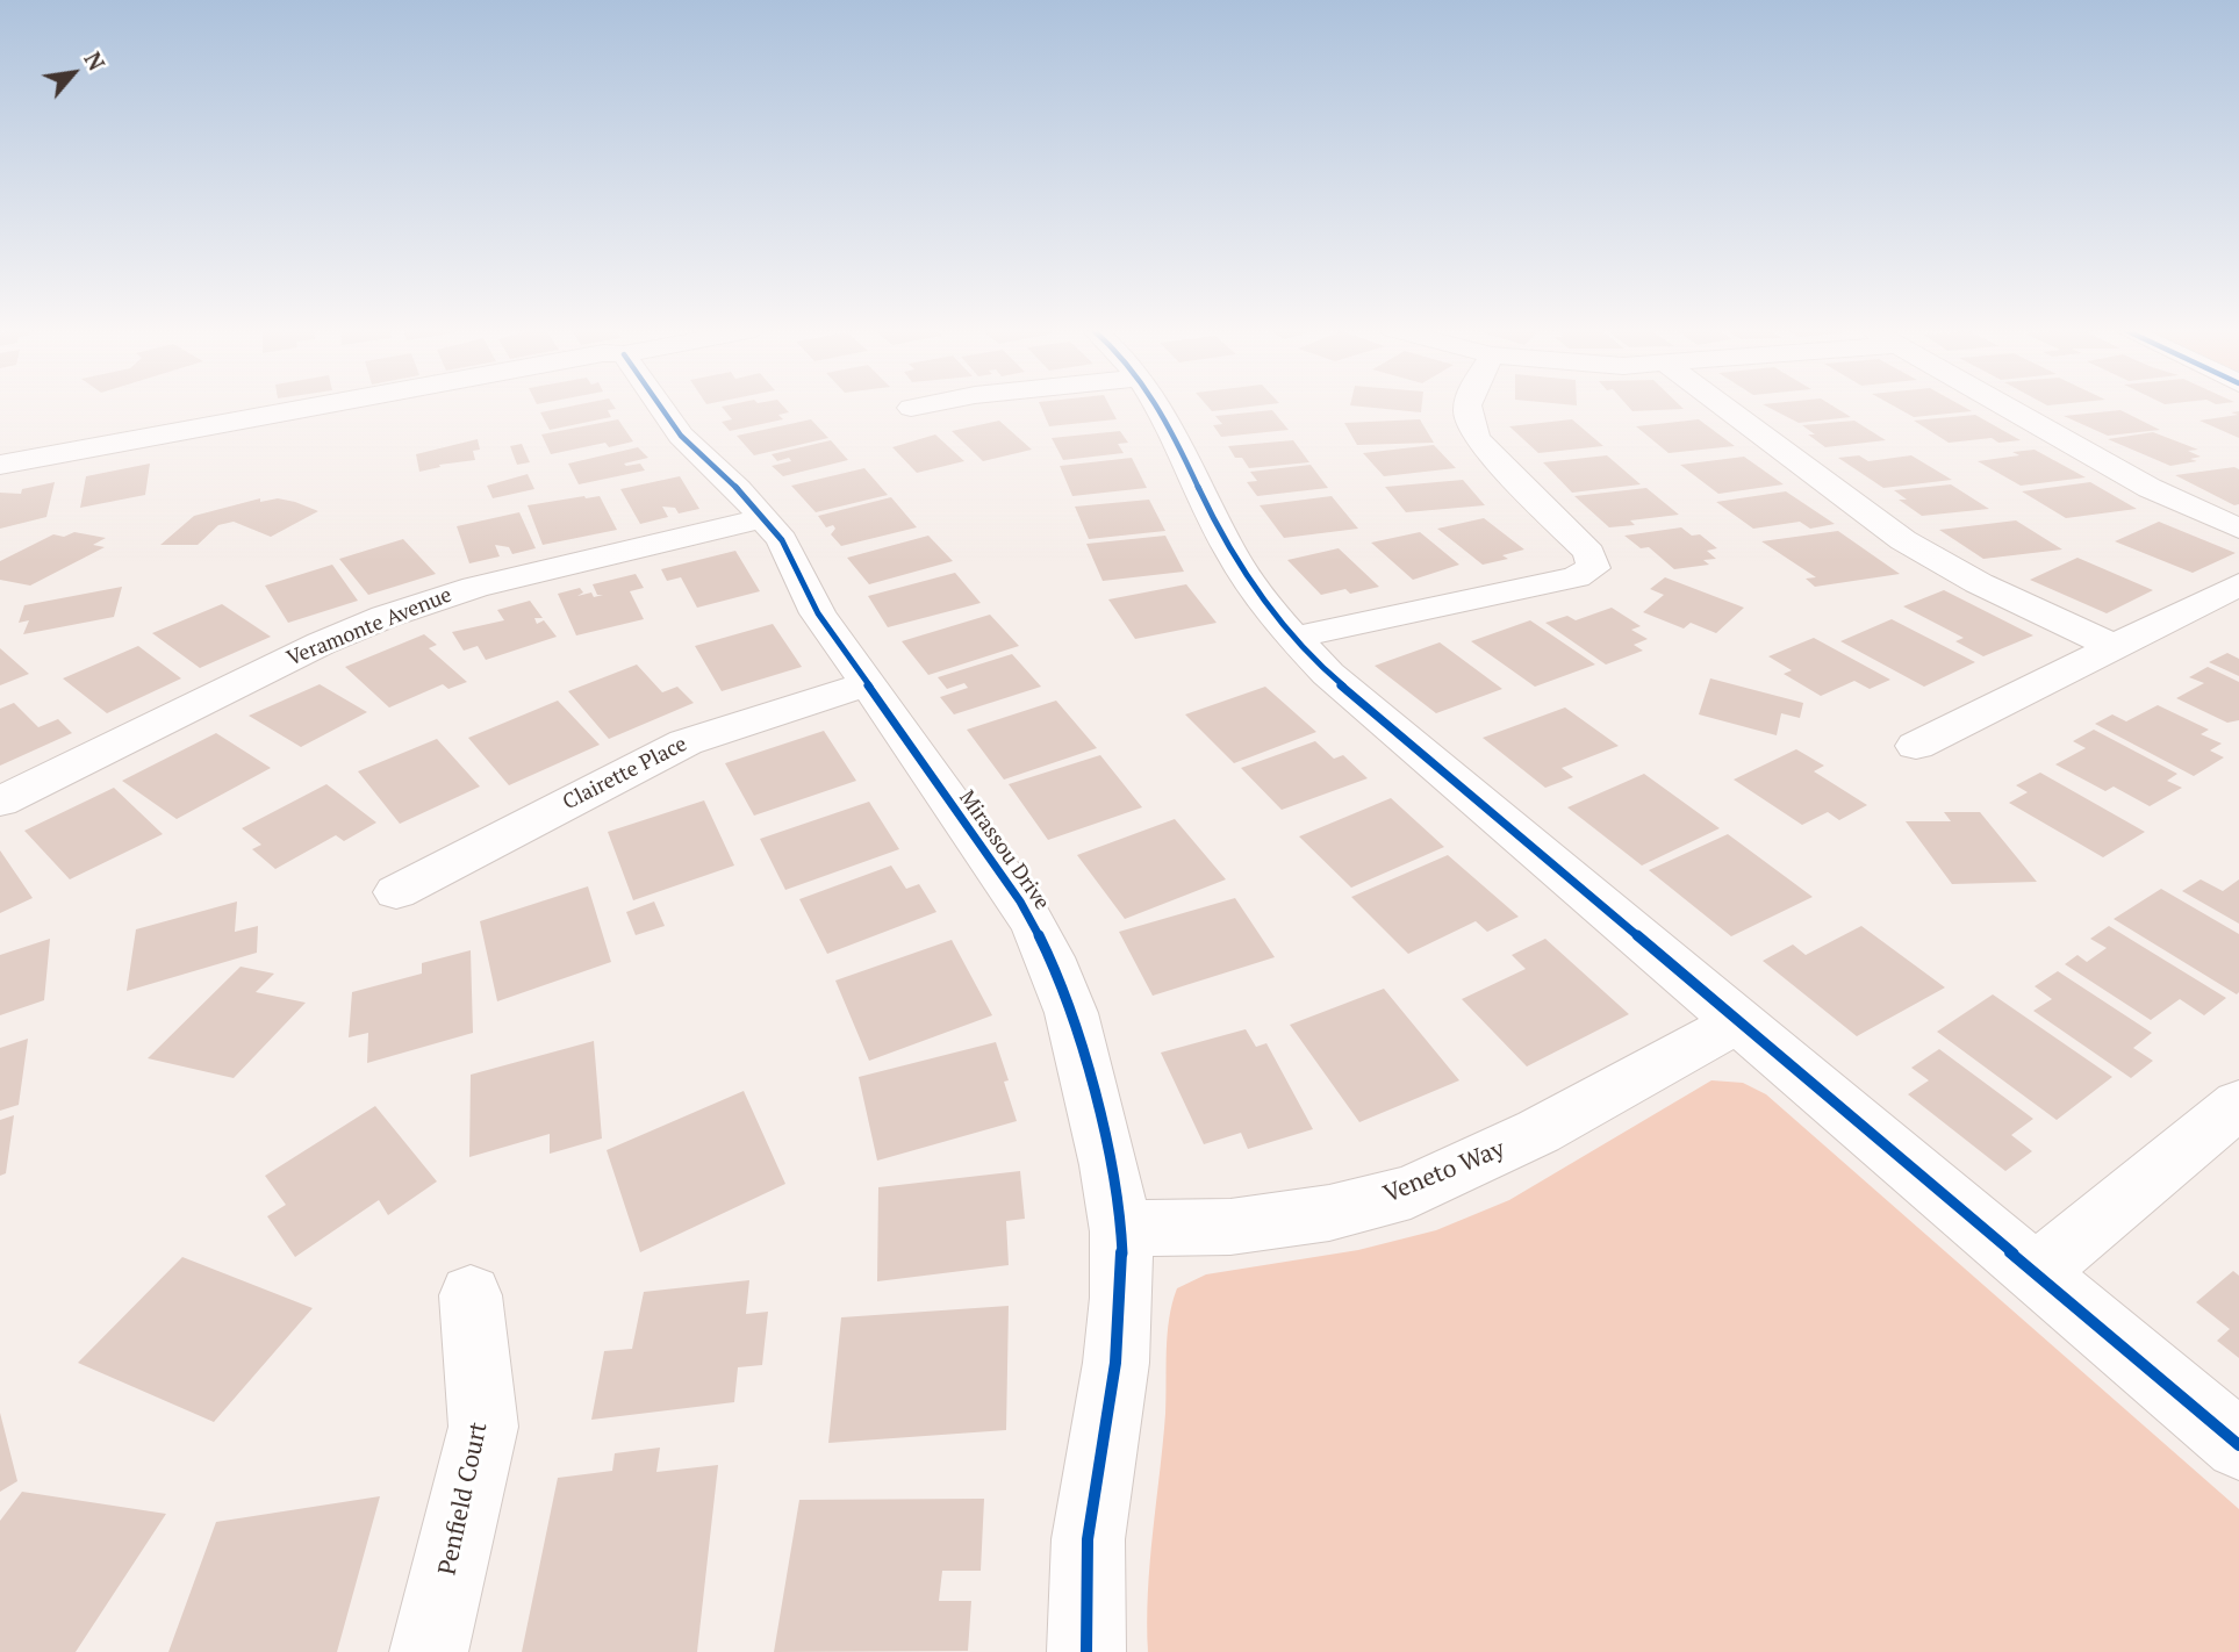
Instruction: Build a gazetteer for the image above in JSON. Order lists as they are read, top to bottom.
{
  "streets": {
    "street": [
      "Veramonte Avenue",
      "Clairette Place",
      "Mirassou Drive",
      "Veneto Way",
      "Penfield Court"
    ]
  },
  "crossings": [
    ["Veramonte Avenue", "Mirassou Drive"],
    ["Clairette Place", "Mirassou Drive"],
    ["Mirassou Drive", "Veneto Way"]
  ],
  "north": "top right"
}
